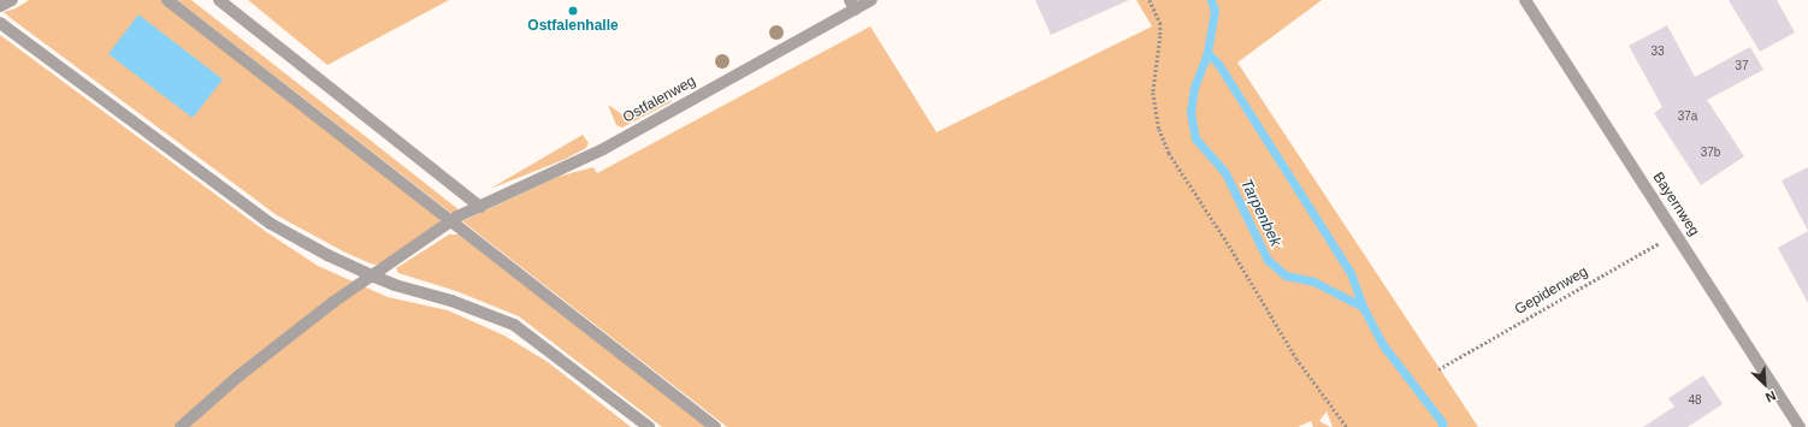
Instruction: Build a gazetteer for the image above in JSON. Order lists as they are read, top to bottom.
{
  "streets": {
    "street": ["Ostfalenweg", "Bayernweg"],
    "path": ["Gepidenweg"]
  },
  "crossings": [
    ["Bayernweg", "Gepidenweg"]
  ],
  "water": ["Tarpenbek"],
  "places": ["Ostfalenhalle"],
  "house_numbers": [
    "33",
    "37",
    "37a",
    "37b",
    "48"
  ],
  "north": "bottom right"
}
